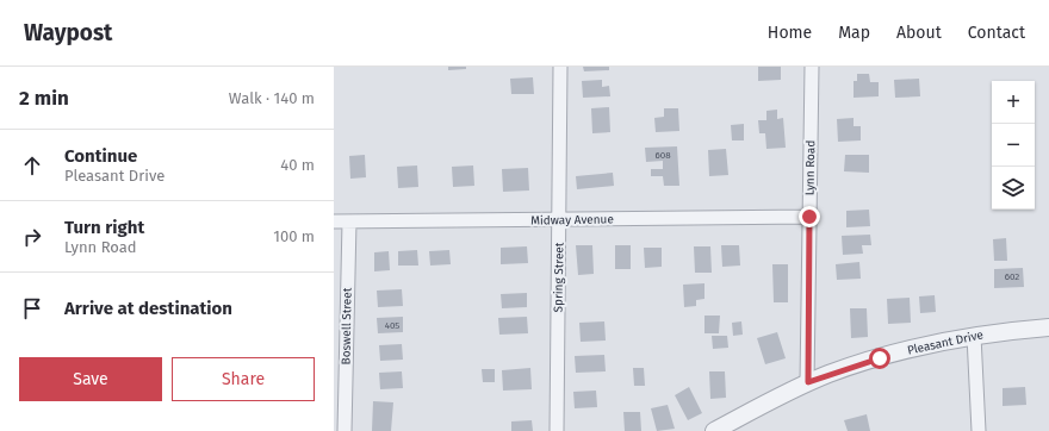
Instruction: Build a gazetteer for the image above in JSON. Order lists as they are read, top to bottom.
{
  "streets": {
    "street": [
      "Lynn Road",
      "Midway Avenue",
      "Spring Street",
      "Boswell Street",
      "Pleasant Drive"
    ]
  },
  "crossings": [
    ["Lynn Road", "Midway Avenue"],
    ["Lynn Road", "Pleasant Drive"],
    ["Midway Avenue", "Spring Street"],
    ["Midway Avenue", "Boswell Street"]
  ],
  "house_numbers": ["608", "602", "405"],
  "page": {
    "header": "Waypost",
    "nav": [
      "Home",
      "Map",
      "About",
      "Contact"
    ],
    "heading": ["2 min", "Walk · 140 m"],
    "map_buttons": ["+", "−"],
    "list": [
      ["Continue", "Pleasant Drive", "40 m"],
      ["Turn right", "Lynn Road", "100 m"],
      "Arrive at destination"
    ],
    "buttons": ["Save", "Share"]
  }
}
